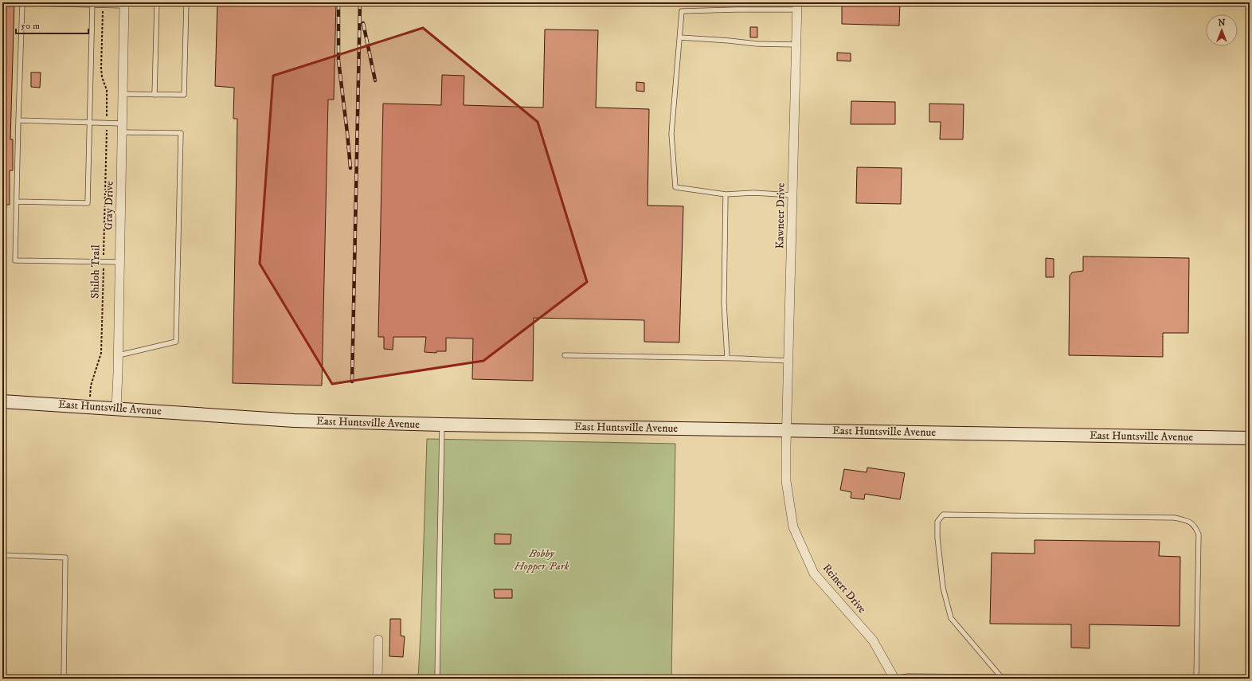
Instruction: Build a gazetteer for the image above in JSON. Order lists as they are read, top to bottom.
{
  "streets": {
    "main road": ["East Huntsville Avenue"],
    "street": ["Gray Drive", "Kawneer Drive", "Reinert Drive"],
    "path": ["Shiloh Trail"]
  },
  "crossings": [
    ["Gray Drive", "East Huntsville Avenue"],
    ["Kawneer Drive", "East Huntsville Avenue"],
    ["Kawneer Drive", "Reinert Drive"],
    ["Shiloh Trail", "East Huntsville Avenue"],
    ["East Huntsville Avenue", "Reinert Drive"]
  ],
  "parks": ["Bobby Hopper Park"],
  "scale_bar": "50 m",
  "north": "top"
}
